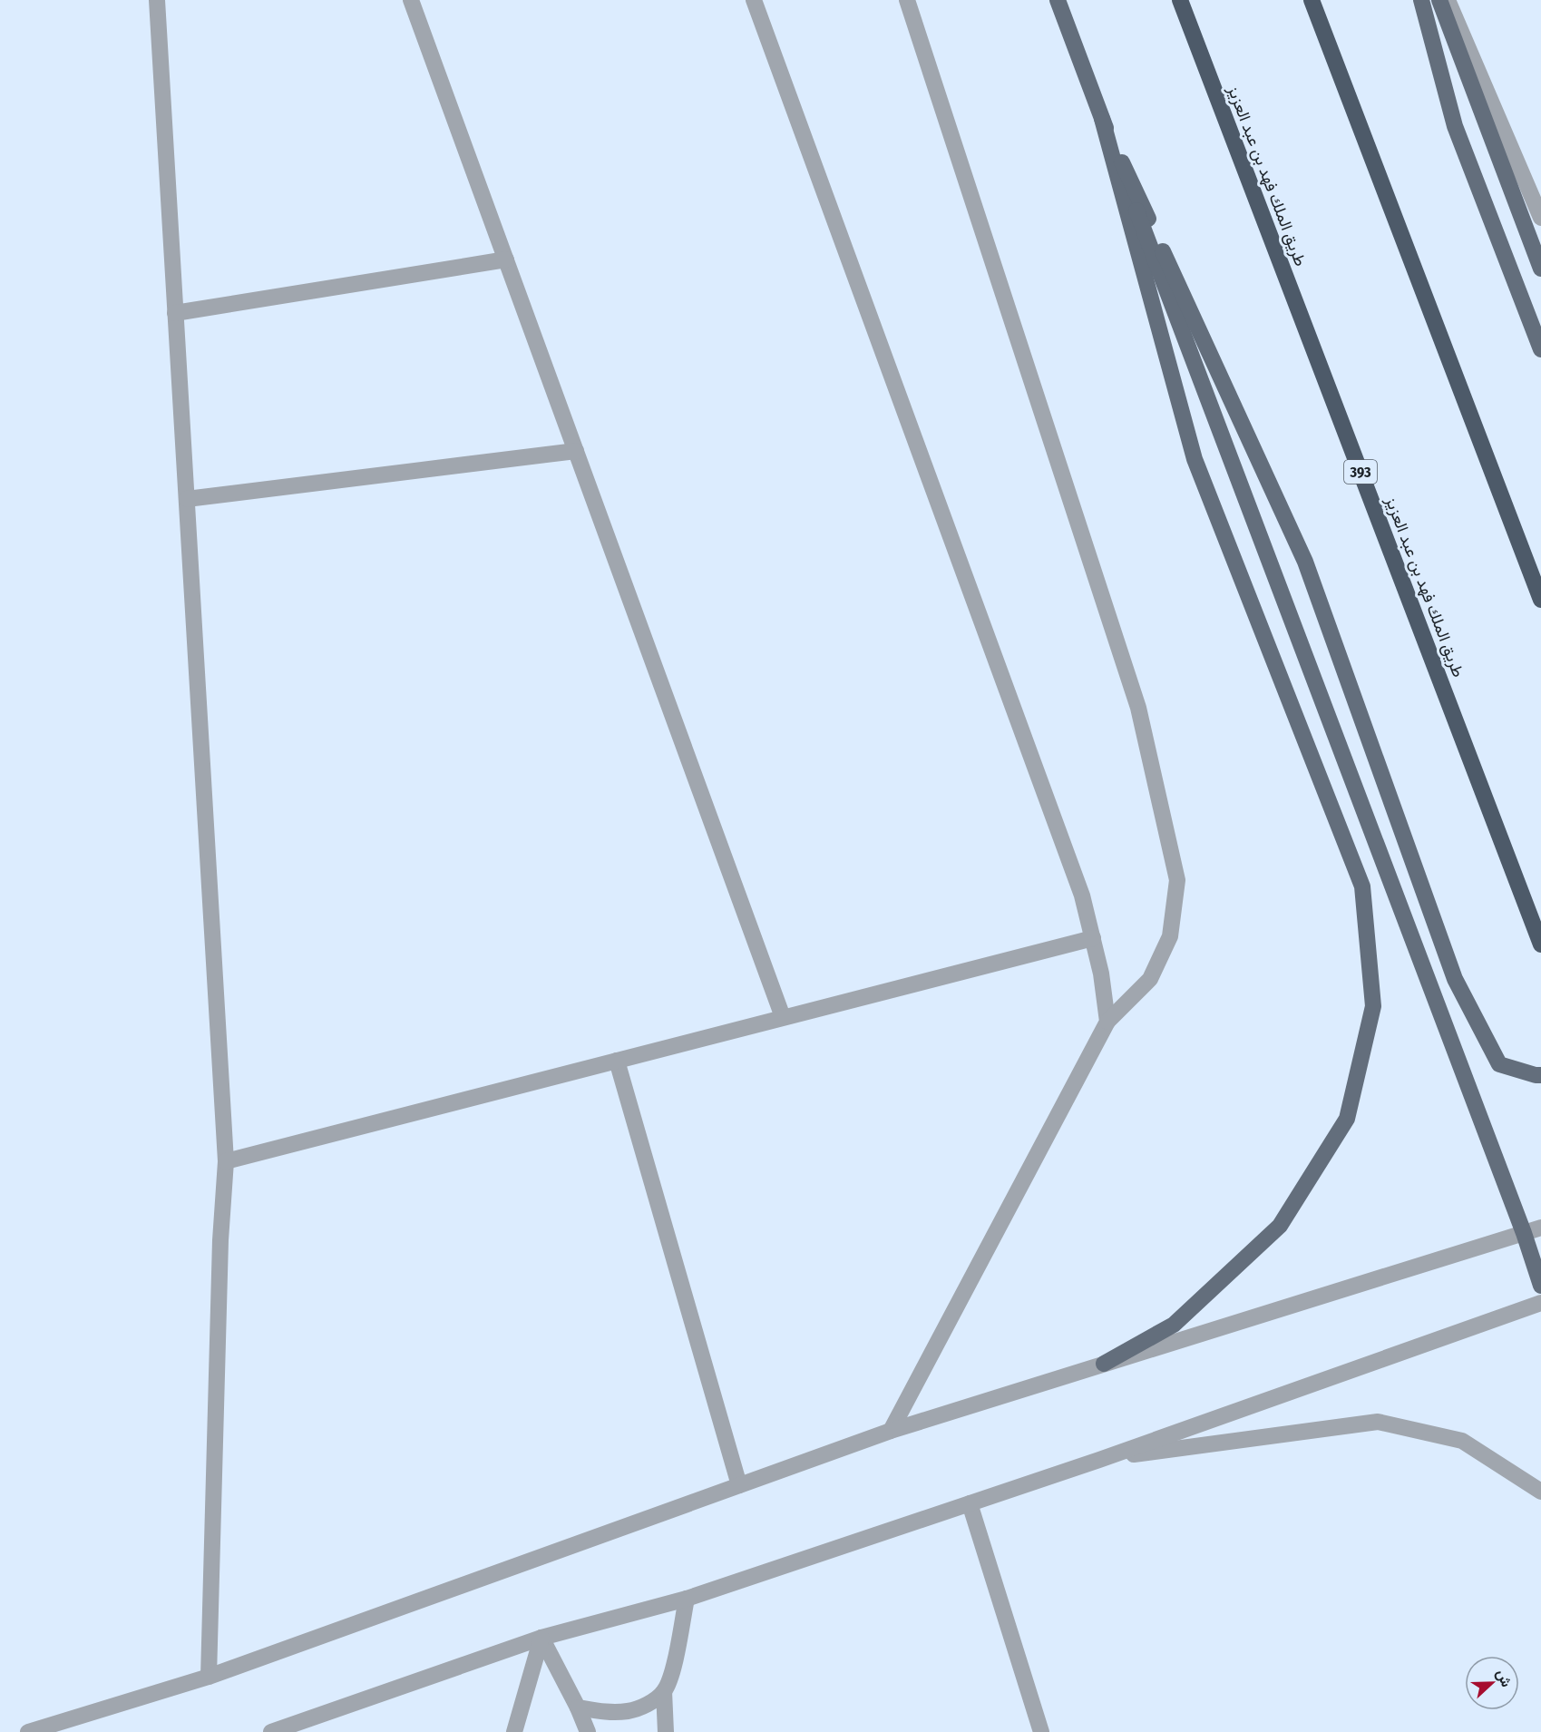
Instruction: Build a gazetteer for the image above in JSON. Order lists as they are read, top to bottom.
{
  "streets": {
    "highway": ["طريق الملك فهد بن عبد العزيز", "393"]
  },
  "north": "right"
}
